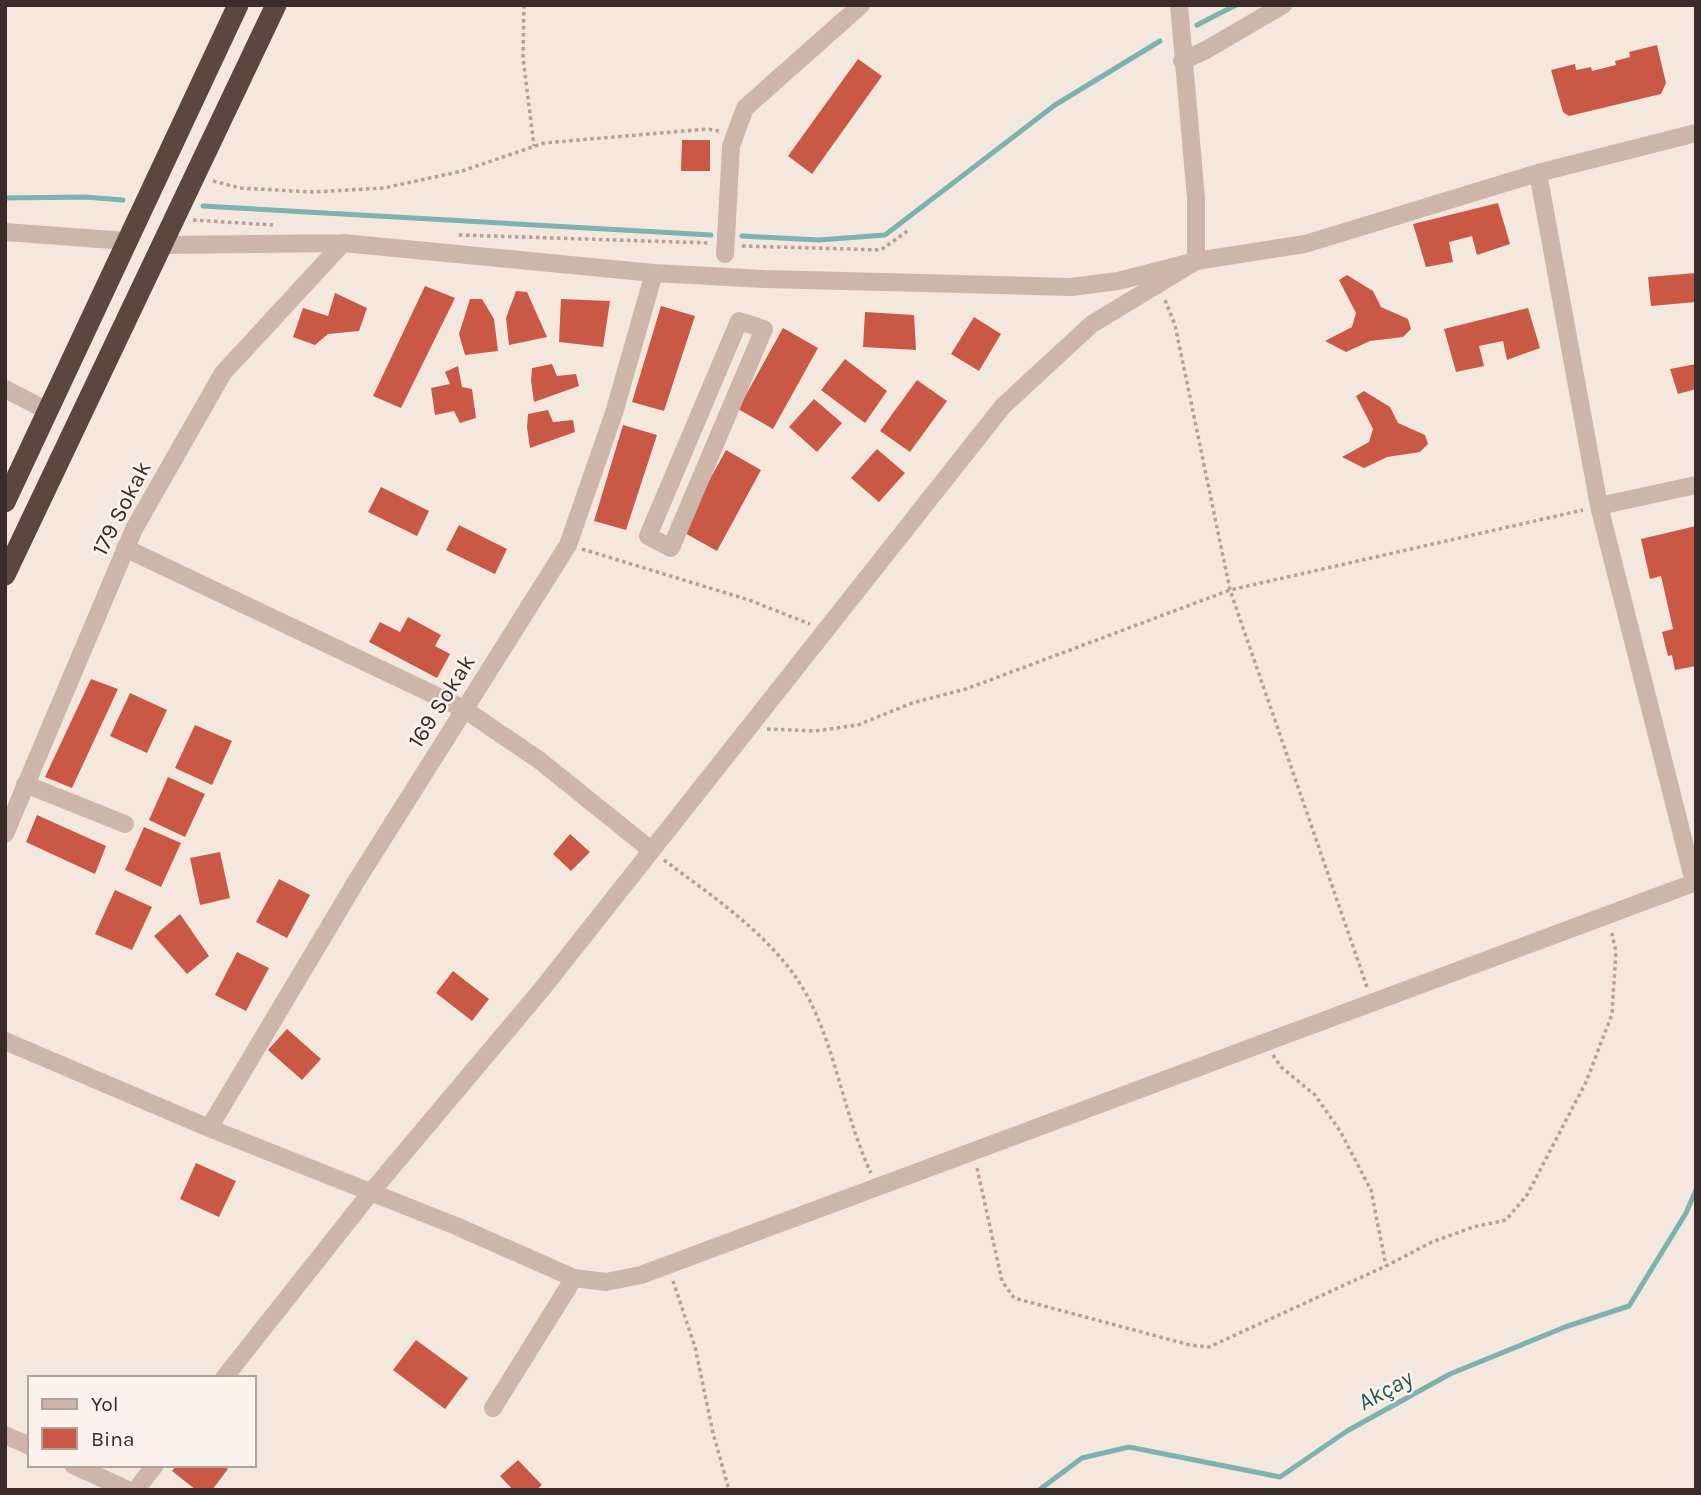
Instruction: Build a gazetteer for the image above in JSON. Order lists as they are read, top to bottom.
{
  "streets": {
    "street": ["179 Sokak", "169 Sokak"]
  },
  "water": ["Akçay"],
  "legend": ["Yol", "Bina"]
}
